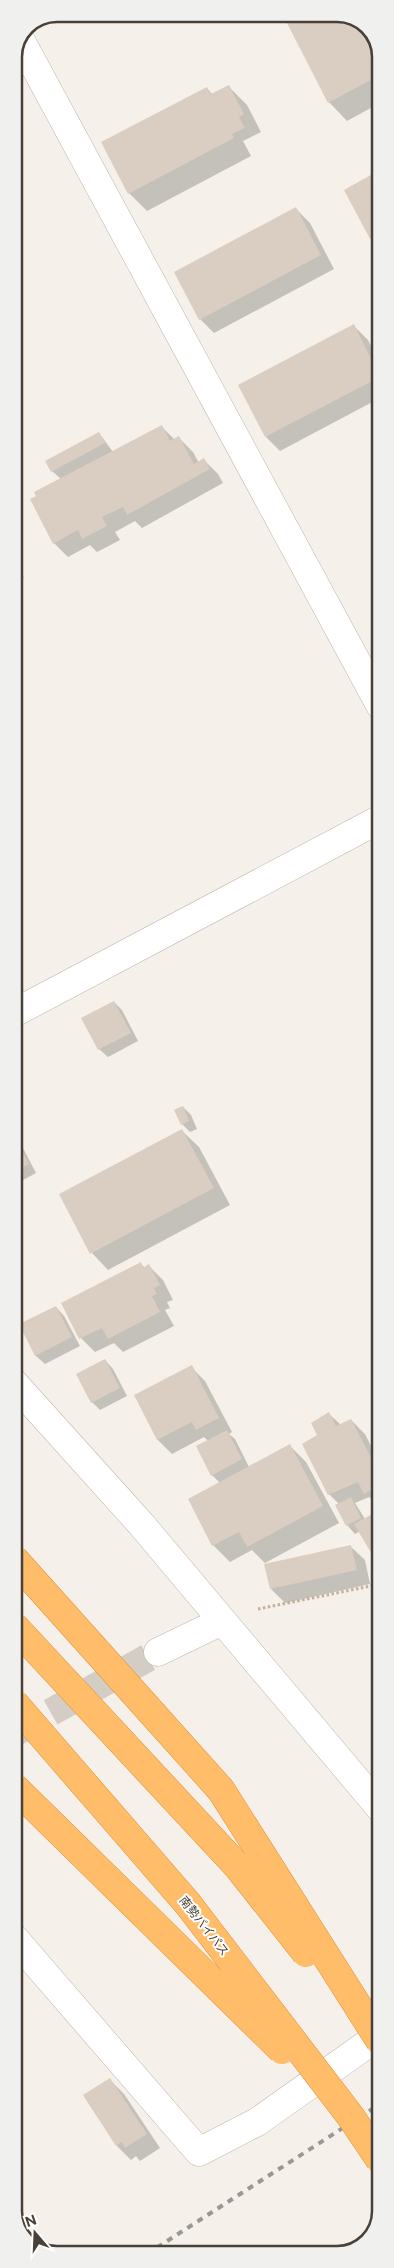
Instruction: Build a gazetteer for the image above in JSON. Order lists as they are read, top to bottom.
{
  "streets": {
    "highway": ["南勢バイパス"]
  },
  "north": "top"
}
